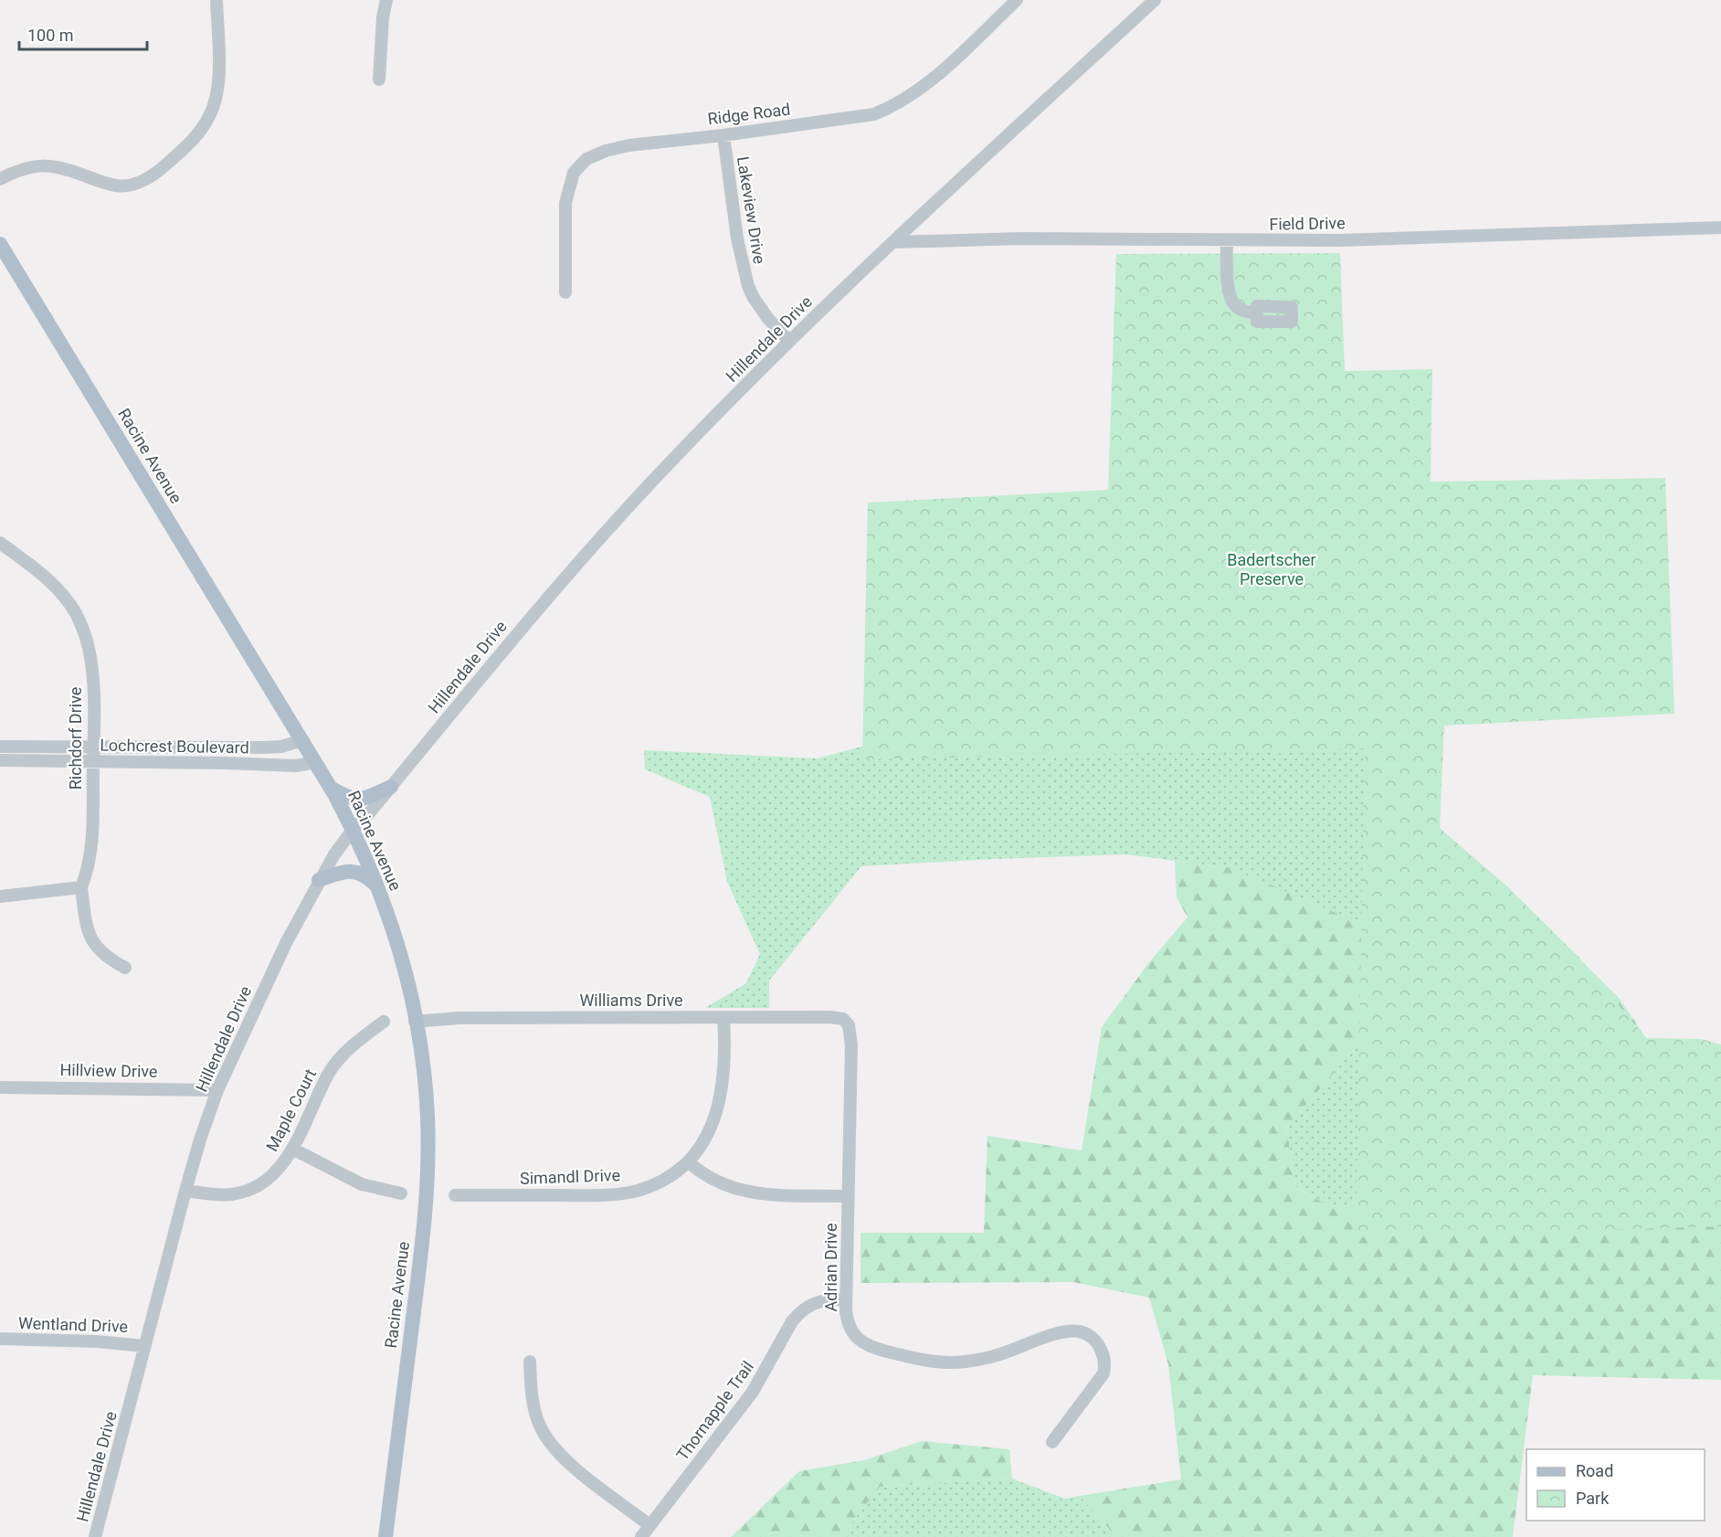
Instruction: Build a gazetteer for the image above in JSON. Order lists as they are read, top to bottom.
{
  "streets": {
    "main road": ["Racine Avenue"],
    "street": [
      "Ridge Road",
      "Lakeview Drive",
      "Field Drive",
      "Hillendale Drive",
      "Richdorf Drive",
      "Lochcrest Boulevard",
      "Williams Drive",
      "Hillview Drive",
      "Maple Court",
      "Simandl Drive",
      "Adrian Drive",
      "Wentland Drive",
      "Thornapple Trail"
    ]
  },
  "crossings": [
    ["Ridge Road", "Lakeview Drive"],
    ["Lakeview Drive", "Hillendale Drive"],
    ["Field Drive", "Hillendale Drive"],
    ["Hillendale Drive", "Racine Avenue"],
    ["Hillendale Drive", "Hillview Drive"],
    ["Hillendale Drive", "Maple Court"],
    ["Hillendale Drive", "Wentland Drive"],
    ["Racine Avenue", "Lochcrest Boulevard"],
    ["Racine Avenue", "Williams Drive"],
    ["Richdorf Drive", "Lochcrest Boulevard"],
    ["Williams Drive", "Simandl Drive"],
    ["Williams Drive", "Adrian Drive"],
    ["Adrian Drive", "Thornapple Trail"]
  ],
  "parks": ["Badertscher Preserve"],
  "legend": ["Road", "Park"],
  "scale_bar": "100 m"
}
